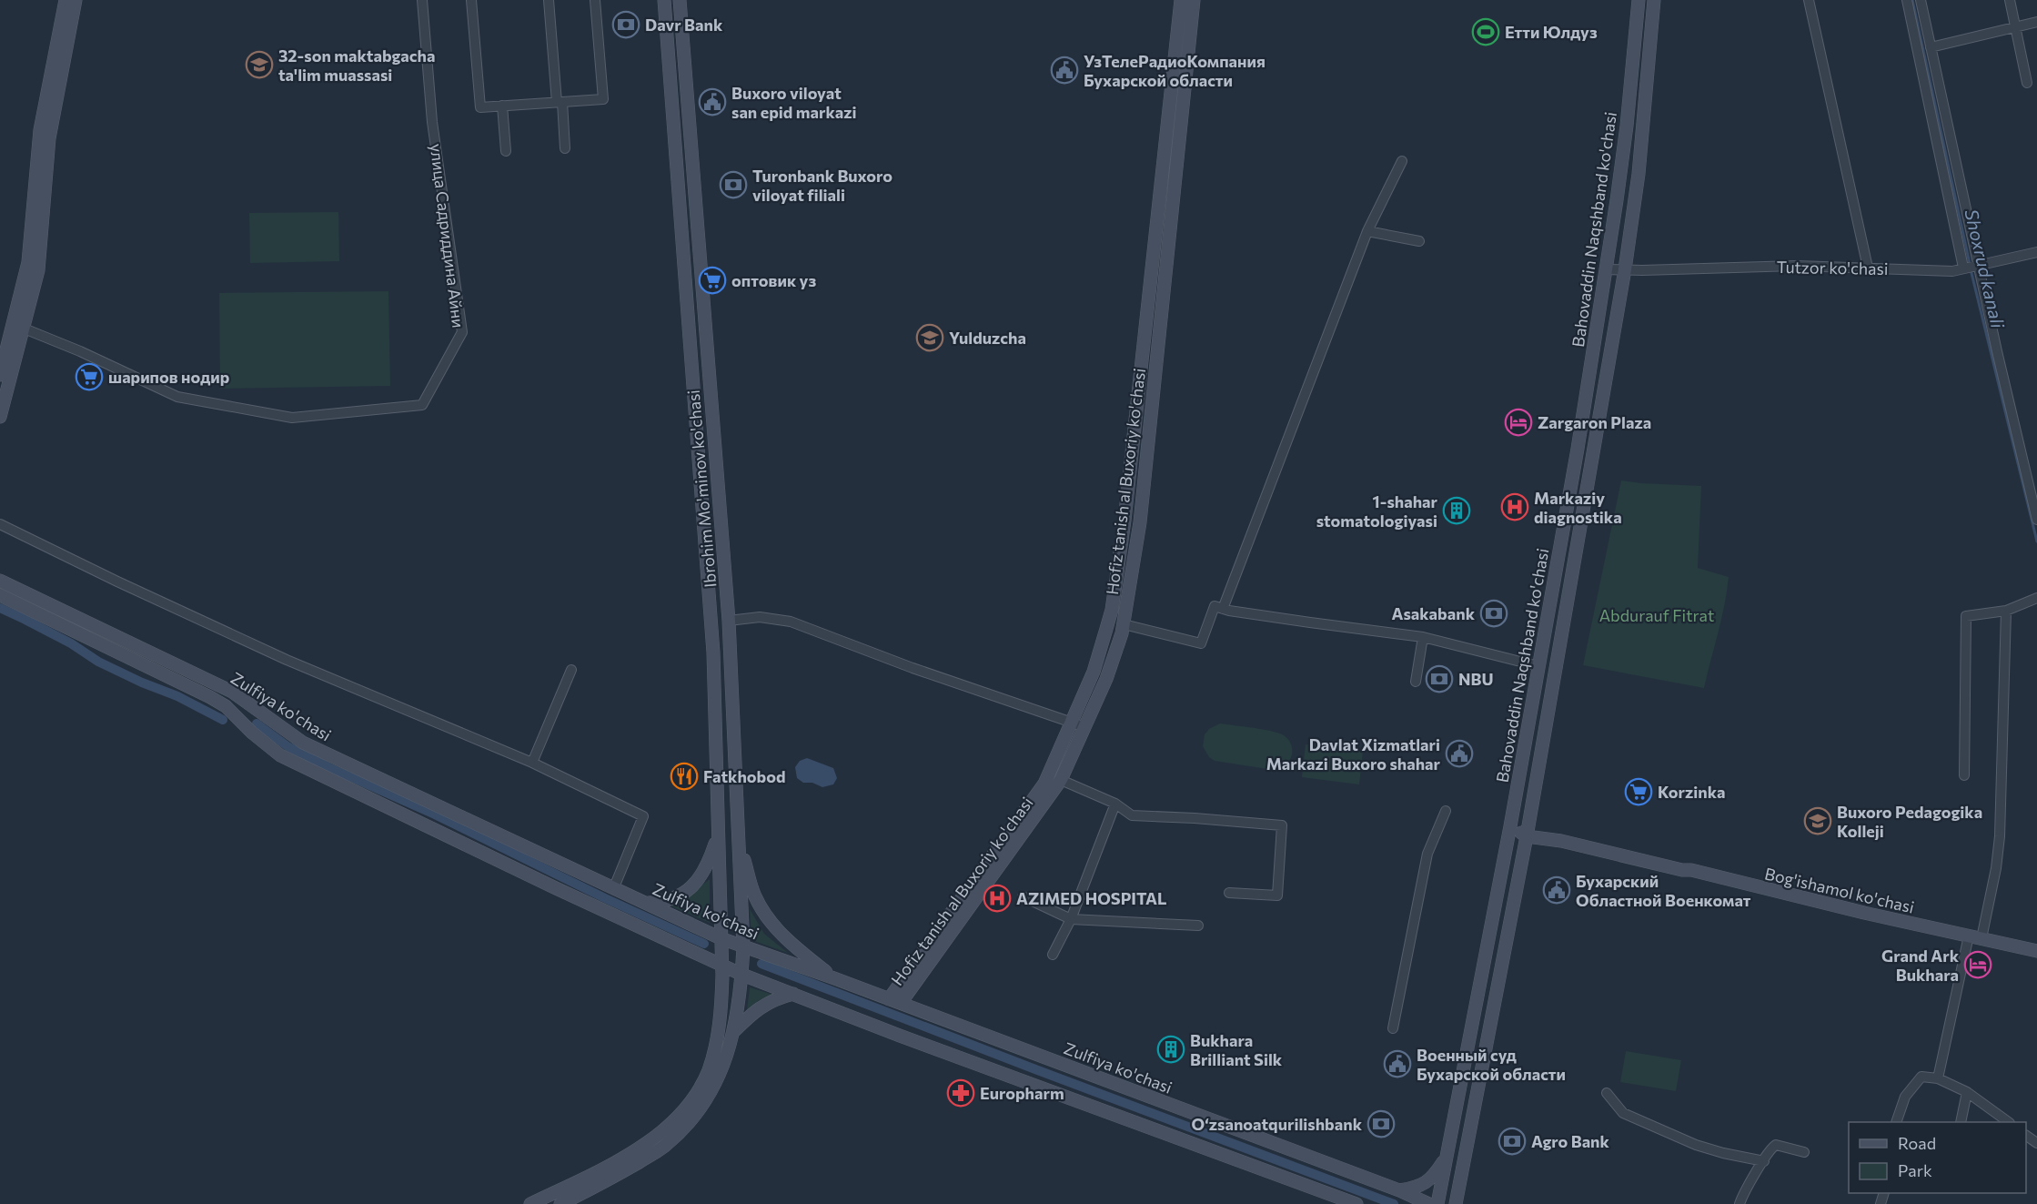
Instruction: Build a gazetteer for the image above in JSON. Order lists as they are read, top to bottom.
{
  "streets": {
    "main road": [
      "Bahovaddin Naqshband ko'chasi",
      "Hofiz tanish al Buxoriy ko'chasi",
      "Ibrohim Mo'minov ko'chasi",
      "Zulfiya ko'chasi",
      "Bog'ishamol ko'chasi"
    ],
    "street": ["улица Садриддина Айни", "Tutzor ko'chasi"]
  },
  "crossings": [
    ["Bahovaddin Naqshband ko'chasi", "Tutzor ko'chasi"],
    ["Bahovaddin Naqshband ko'chasi", "Bog'ishamol ko'chasi"],
    ["Ibrohim Mo'minov ko'chasi", "Zulfiya ko'chasi"]
  ],
  "water": ["Shoxrud kanali"],
  "parks": ["Abdurauf Fitrat"],
  "places": {
    "bank": [
      "Davr Bank",
      "Turonbank Buxoro viloyat filiali",
      "Asakabank",
      "NBU",
      "Oʻzsanoatqurilishbank",
      "Agro Bank"
    ],
    "sports": ["Етти Юлдуз"],
    "school or university": ["32-son maktabgacha ta'lim muassasi", "Yulduzcha", "Buxoro Pedagogika Kolleji"],
    "public building": [
      "УзТелеРадиоКомпания Бухарской области",
      "Buxoro viloyat san epid markazi",
      "Davlat Xizmatlari Markazi Buxoro shahar",
      "Бухарский Областной Военкомат",
      "Военный суд Бухарской области"
    ],
    "supermarket": ["оптовик уз", "шарипов нодир", "Korzinka"],
    "hotel": ["Zargaron Plaza", "Grand Ark Bukhara"],
    "hospital": ["Markaziy diagnostika", "AZIMED HOSPITAL"],
    "building": ["1-shahar stomatologiyasi", "Bukhara Brilliant Silk"],
    "restaurant": ["Fatkhobod"],
    "pharmacy": ["Europharm"]
  },
  "legend": ["Road", "Park"]
}
